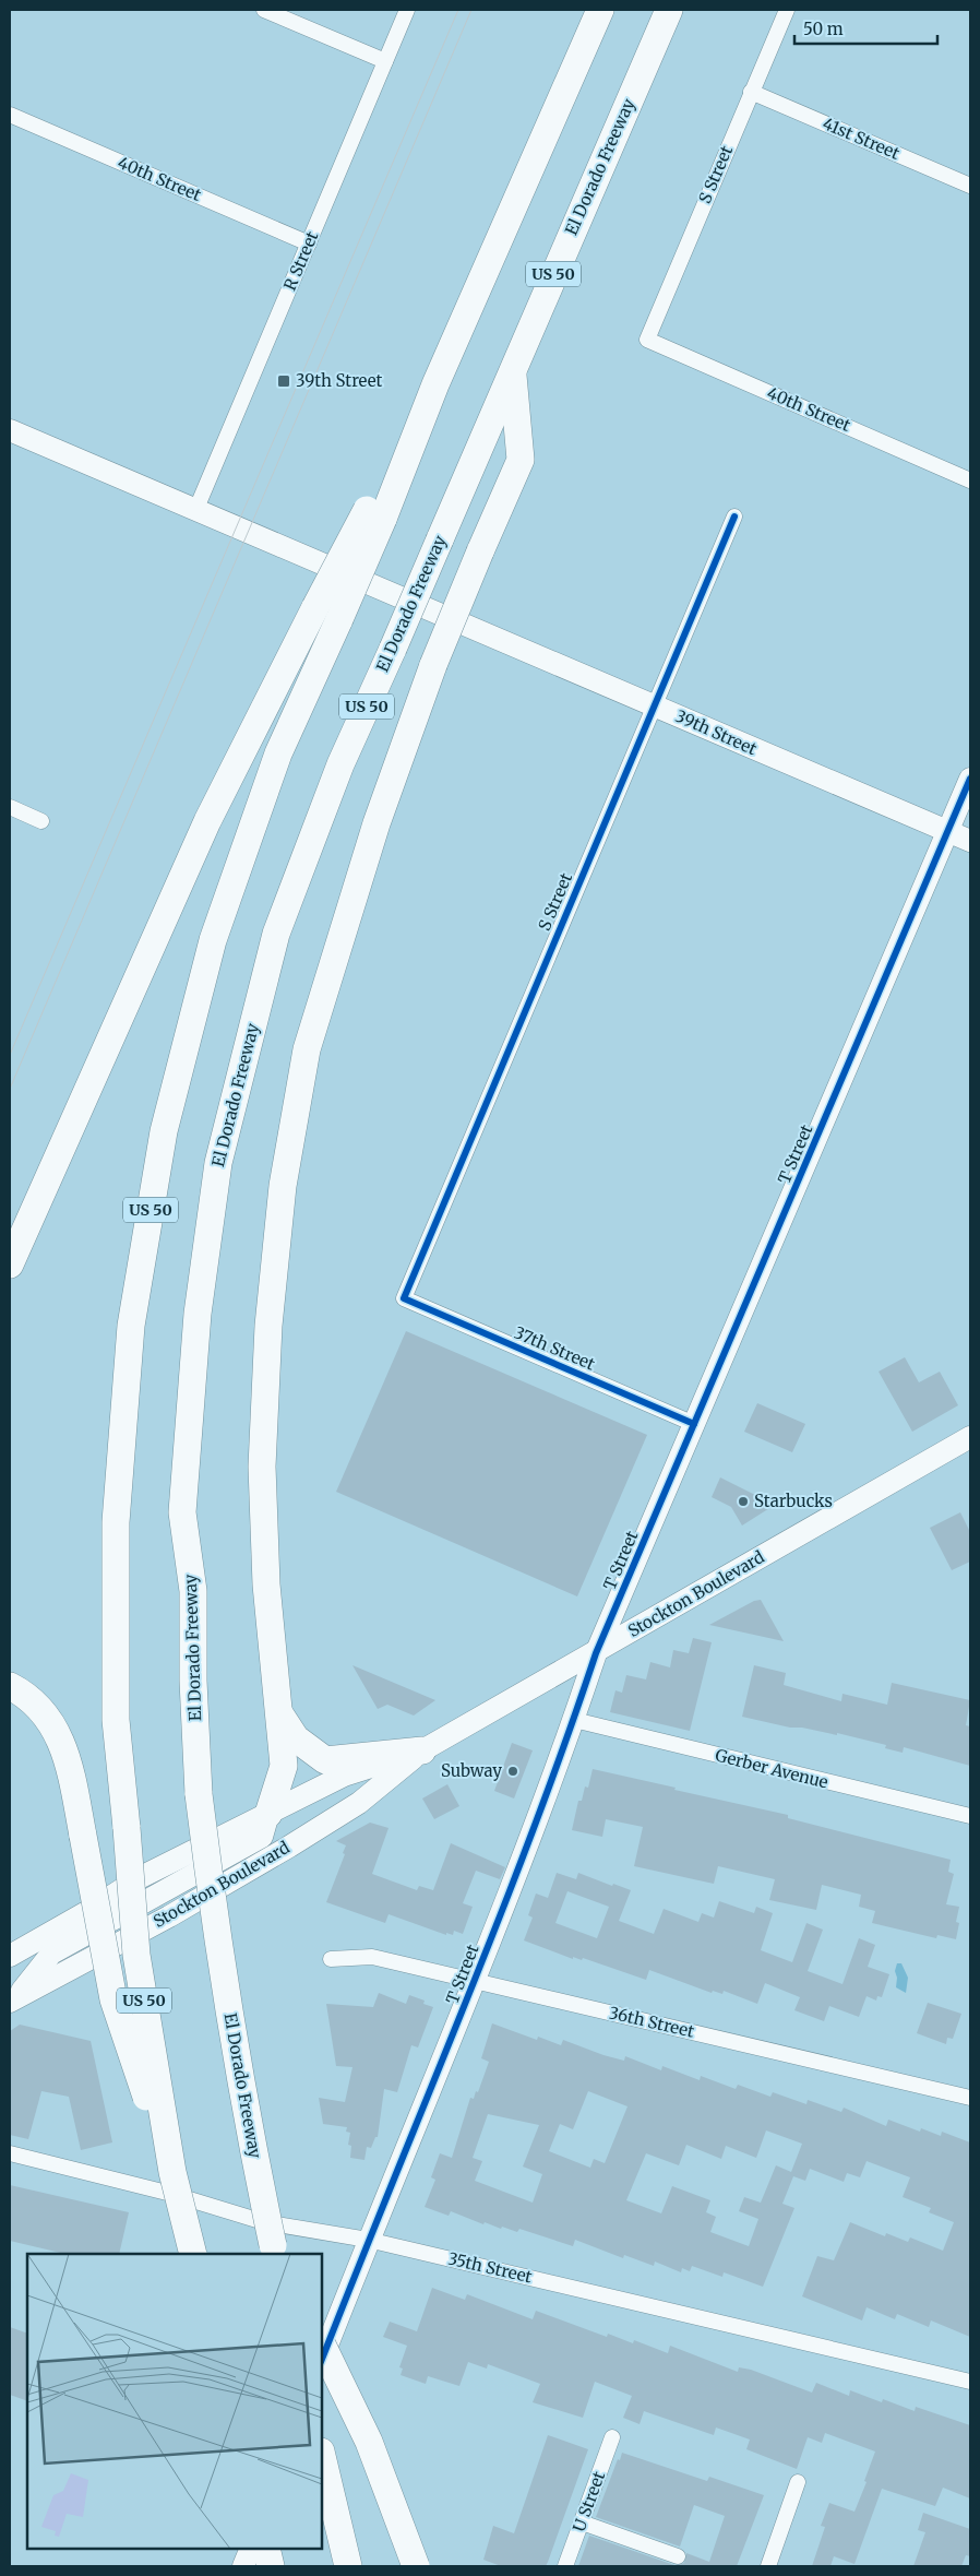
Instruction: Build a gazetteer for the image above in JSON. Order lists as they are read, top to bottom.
{
  "streets": {
    "highway": ["El Dorado Freeway", "US 50"],
    "street": [
      "41st Street",
      "S Street",
      "40th Street",
      "R Street",
      "39th Street",
      "T Street",
      "37th Street",
      "Stockton Boulevard",
      "Gerber Avenue",
      "36th Street",
      "35th Street",
      "U Street"
    ]
  },
  "crossings": [
    ["41st Street", "S Street"],
    ["S Street", "40th Street"],
    ["S Street", "39th Street"],
    ["S Street", "37th Street"],
    ["40th Street", "R Street"],
    ["R Street", "39th Street"],
    ["39th Street", "T Street"],
    ["T Street", "37th Street"],
    ["T Street", "Stockton Boulevard"],
    ["T Street", "Gerber Avenue"],
    ["T Street", "36th Street"],
    ["T Street", "35th Street"]
  ],
  "places": {
    "transit": ["39th Street"],
    "other": ["Starbucks", "Subway"]
  },
  "scale_bar": "50 m"
}
